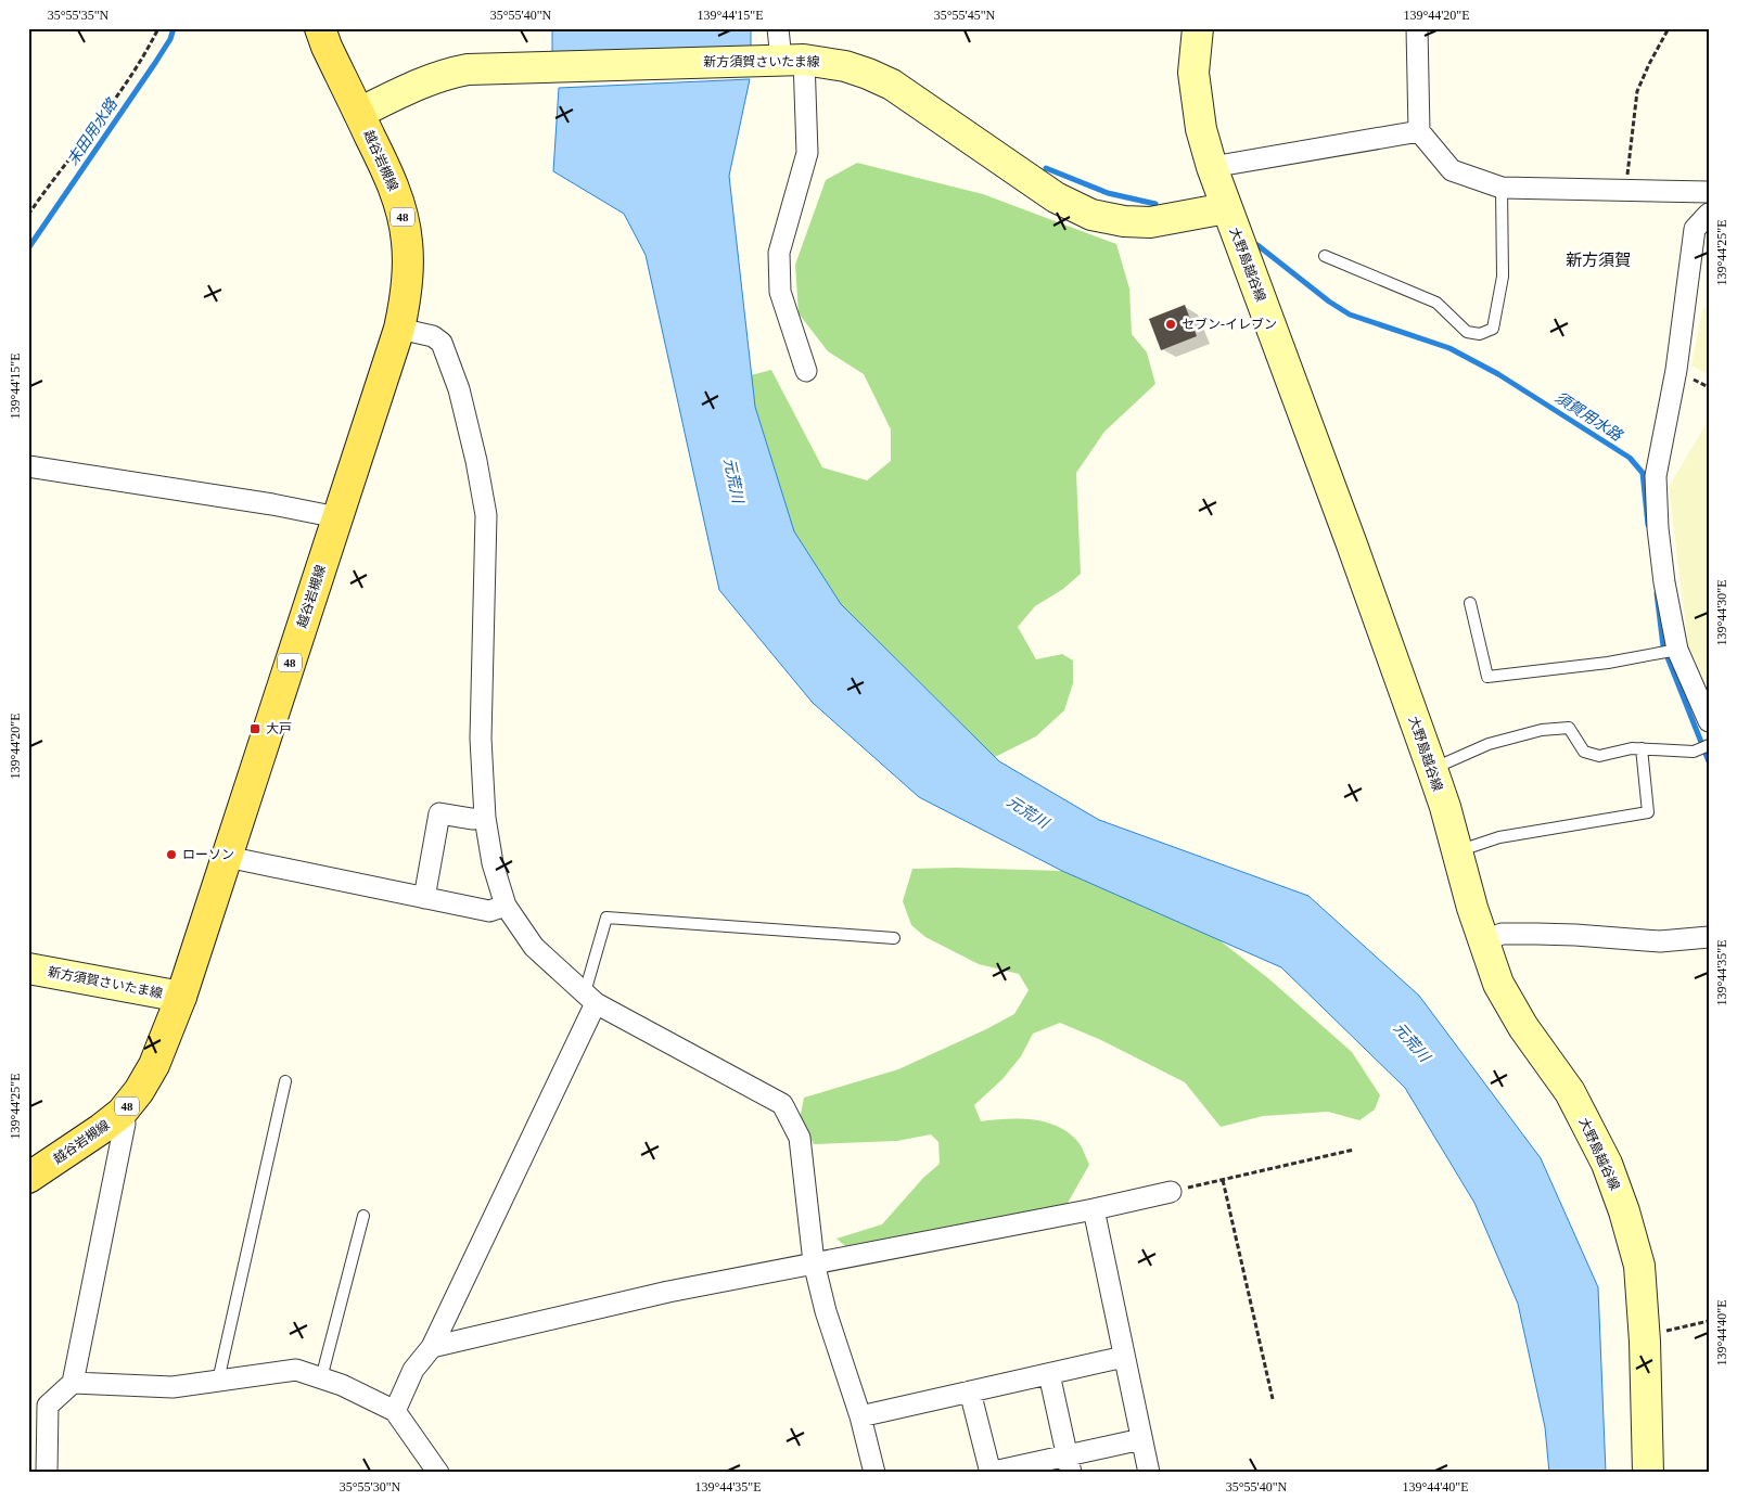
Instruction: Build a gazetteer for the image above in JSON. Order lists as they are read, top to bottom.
{
  "streets": {
    "main road": [
      "新方須賀さいたま線",
      "越谷岩槻線",
      "48",
      "大野島越谷線"
    ]
  },
  "crossings": [
    ["新方須賀さいたま線", "越谷岩槻線"],
    ["新方須賀さいたま線", "大野島越谷線"]
  ],
  "districts": ["新方須賀"],
  "water": ["末田用水路", "須賀用水路", "元荒川"],
  "places": {
    "other": ["セブン-イレブン", "ローソン"],
    "transit": ["大戸"]
  },
  "coordinates": [
    "35°55'35\"N",
    "35°55'40\"N",
    "139°44'15\"E",
    "35°55'45\"N",
    "139°44'20\"E",
    "139°44'25\"E",
    "139°44'30\"E",
    "139°44'35\"E",
    "139°44'40\"E",
    "35°55'30\"N"
  ]
}
